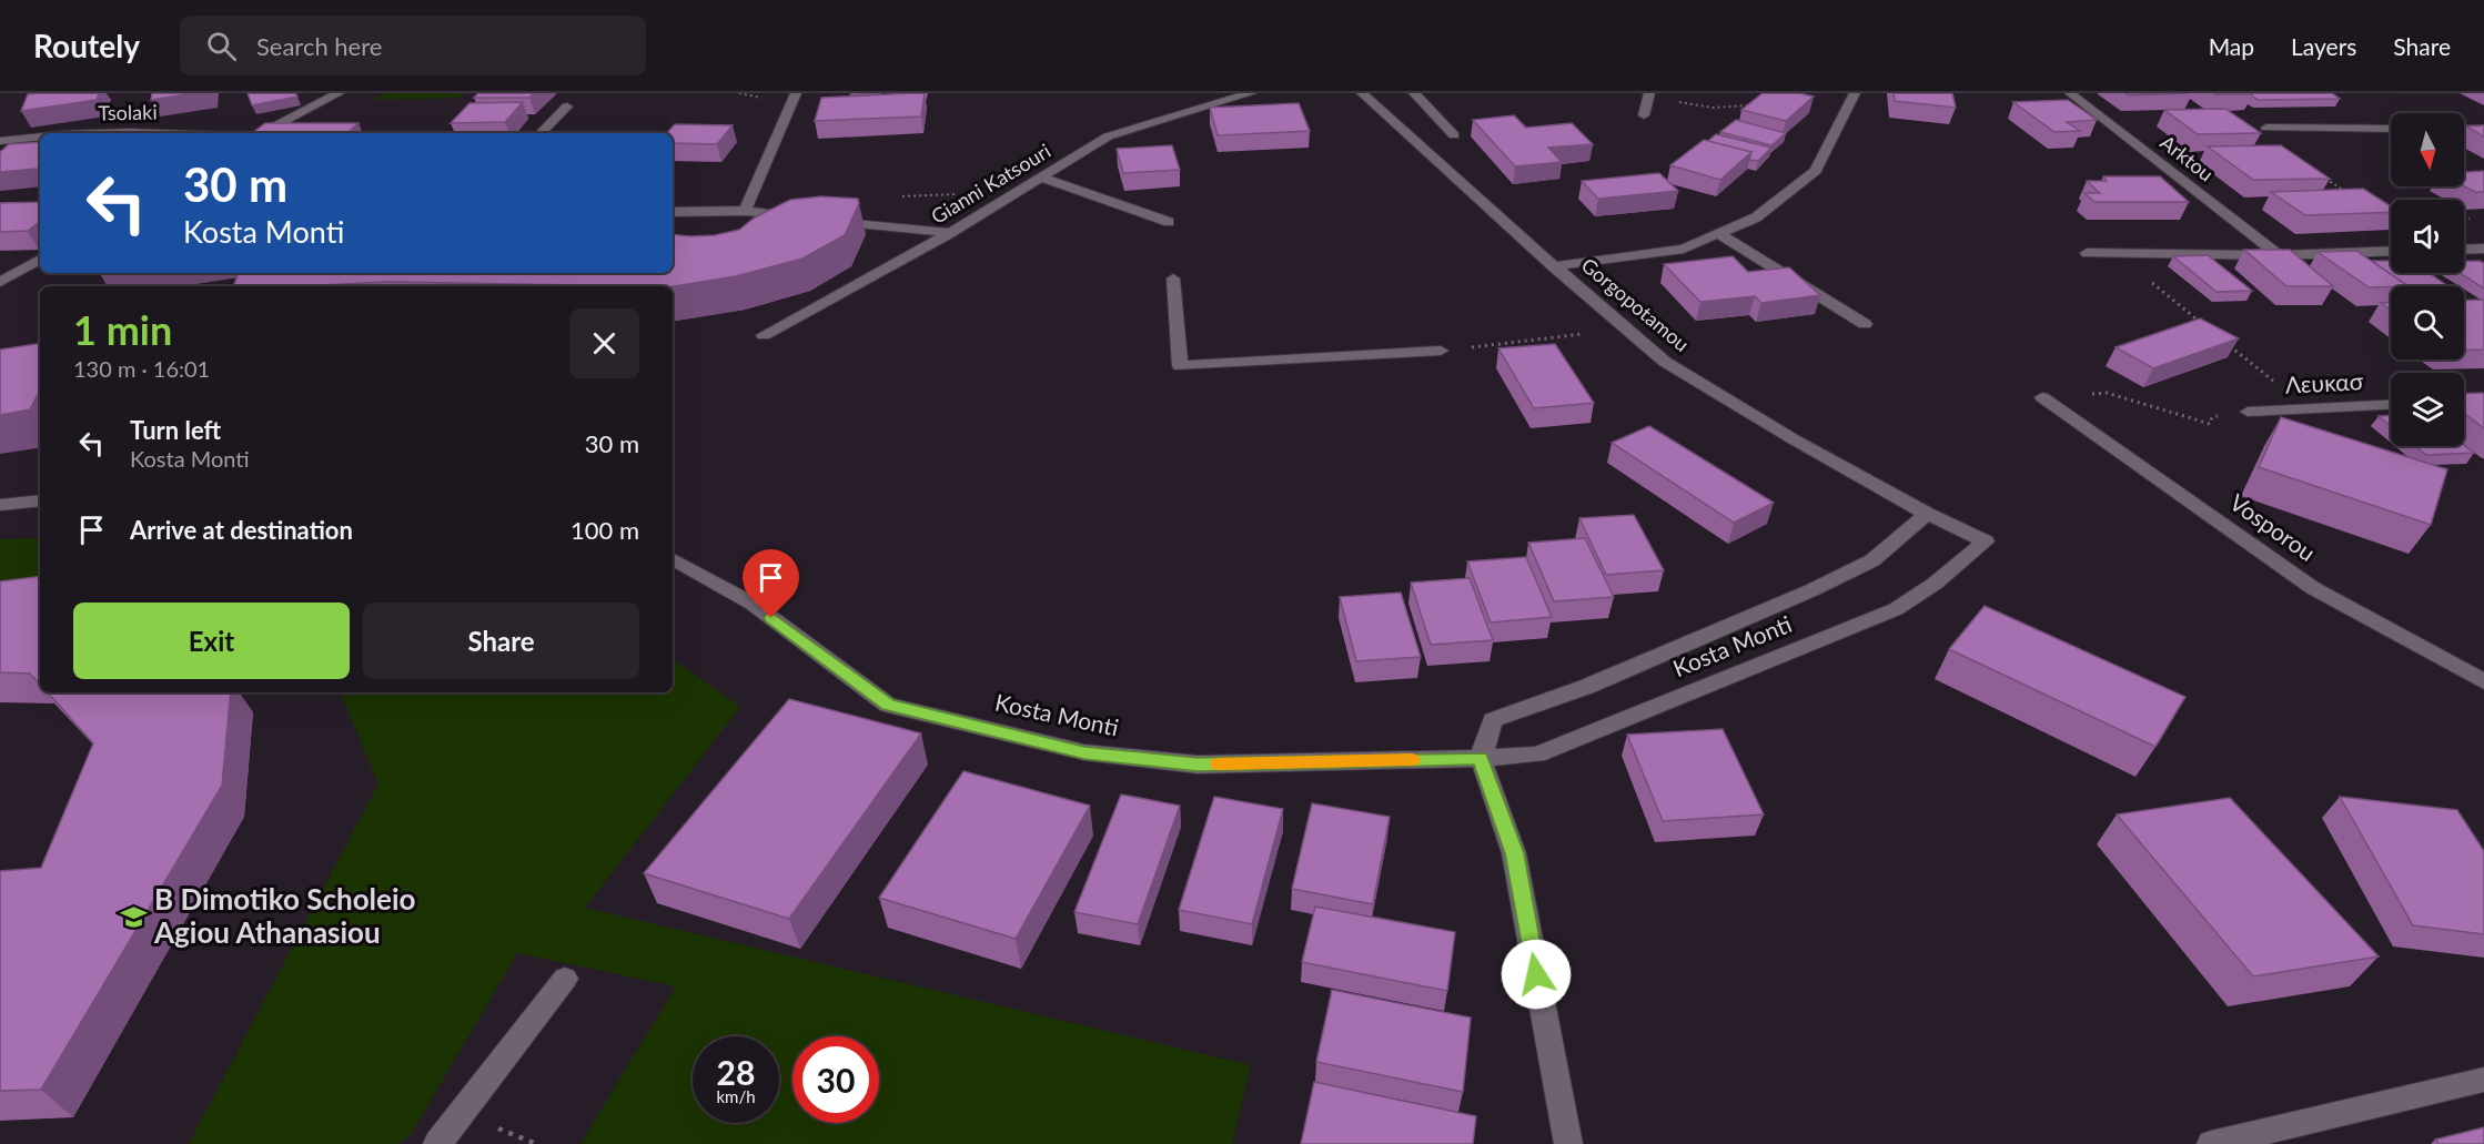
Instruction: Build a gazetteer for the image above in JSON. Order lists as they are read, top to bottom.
{
  "streets": {
    "street": [
      "Tsolaki",
      "Arktou",
      "Gianni Katsouri",
      "Gorgopotamou",
      "Λευκασ",
      "Vosporou",
      "Kosta Monti"
    ]
  },
  "crossings": [
    ["Gorgopotamou", "Kosta Monti"]
  ],
  "places": {
    "school or university": ["B Dimotiko Scholeio Agiou Athanasiou"]
  },
  "north": "bottom",
  "page": {
    "header": "Routely",
    "search": "Search here",
    "nav": ["Map", "Layers", "Share"],
    "turn": ["30 m", "Kosta Monti"],
    "heading": ["1 min", "130 m · 16:01"],
    "list": [
      {
        "name": "Turn left",
        "note": "Kosta Monti",
        "value": "30 m"
      },
      {
        "name": "Arrive at destination",
        "value": "100 m"
      }
    ],
    "buttons": ["Exit", "Share"],
    "speed": "28 km/h",
    "limit": "30"
  }
}
